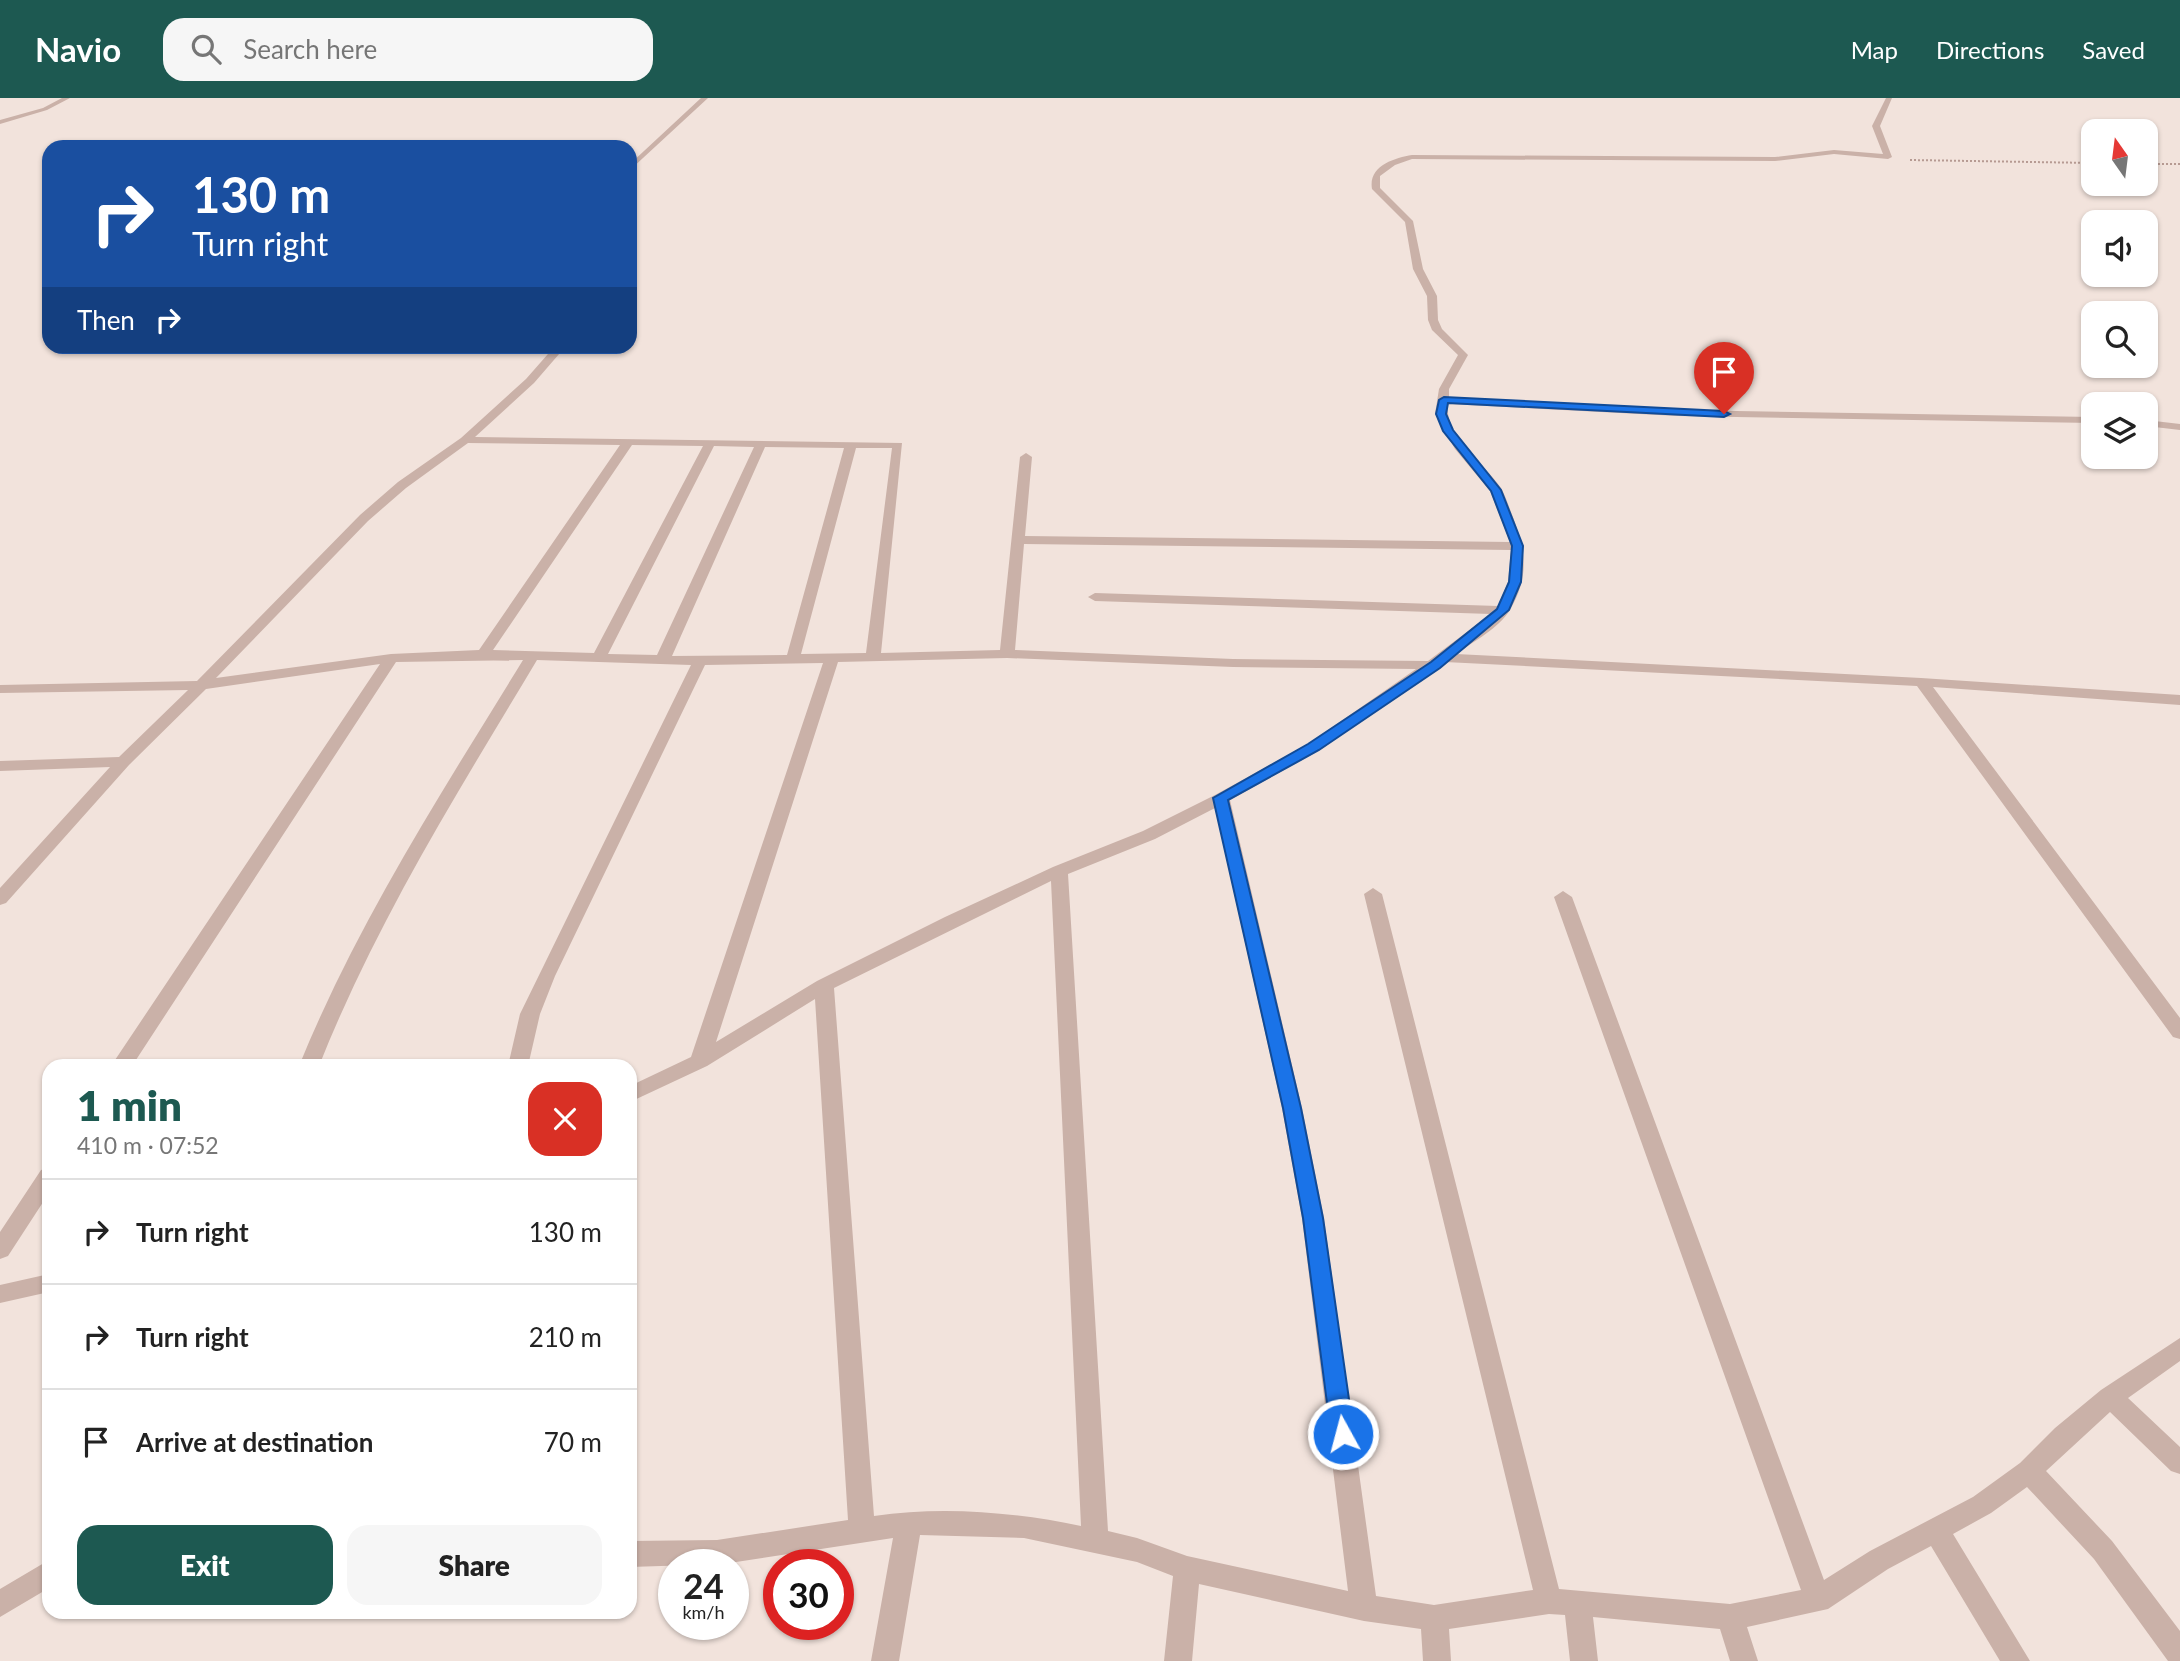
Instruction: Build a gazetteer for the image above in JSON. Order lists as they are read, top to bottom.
{
  "north": "top",
  "page": {
    "header": "Navio",
    "search": "Search here",
    "nav": ["Map", "Directions", "Saved"],
    "turn": ["130 m", "Turn right"],
    "then": "Then",
    "heading": ["1 min", "410 m · 07:52"],
    "list": [
      {
        "name": "Turn right",
        "value": "130 m"
      },
      {
        "name": "Turn right",
        "value": "210 m"
      },
      {
        "name": "Arrive at destination",
        "value": "70 m"
      }
    ],
    "buttons": ["Exit", "Share"],
    "speed": "24 km/h",
    "limit": "30"
  }
}
